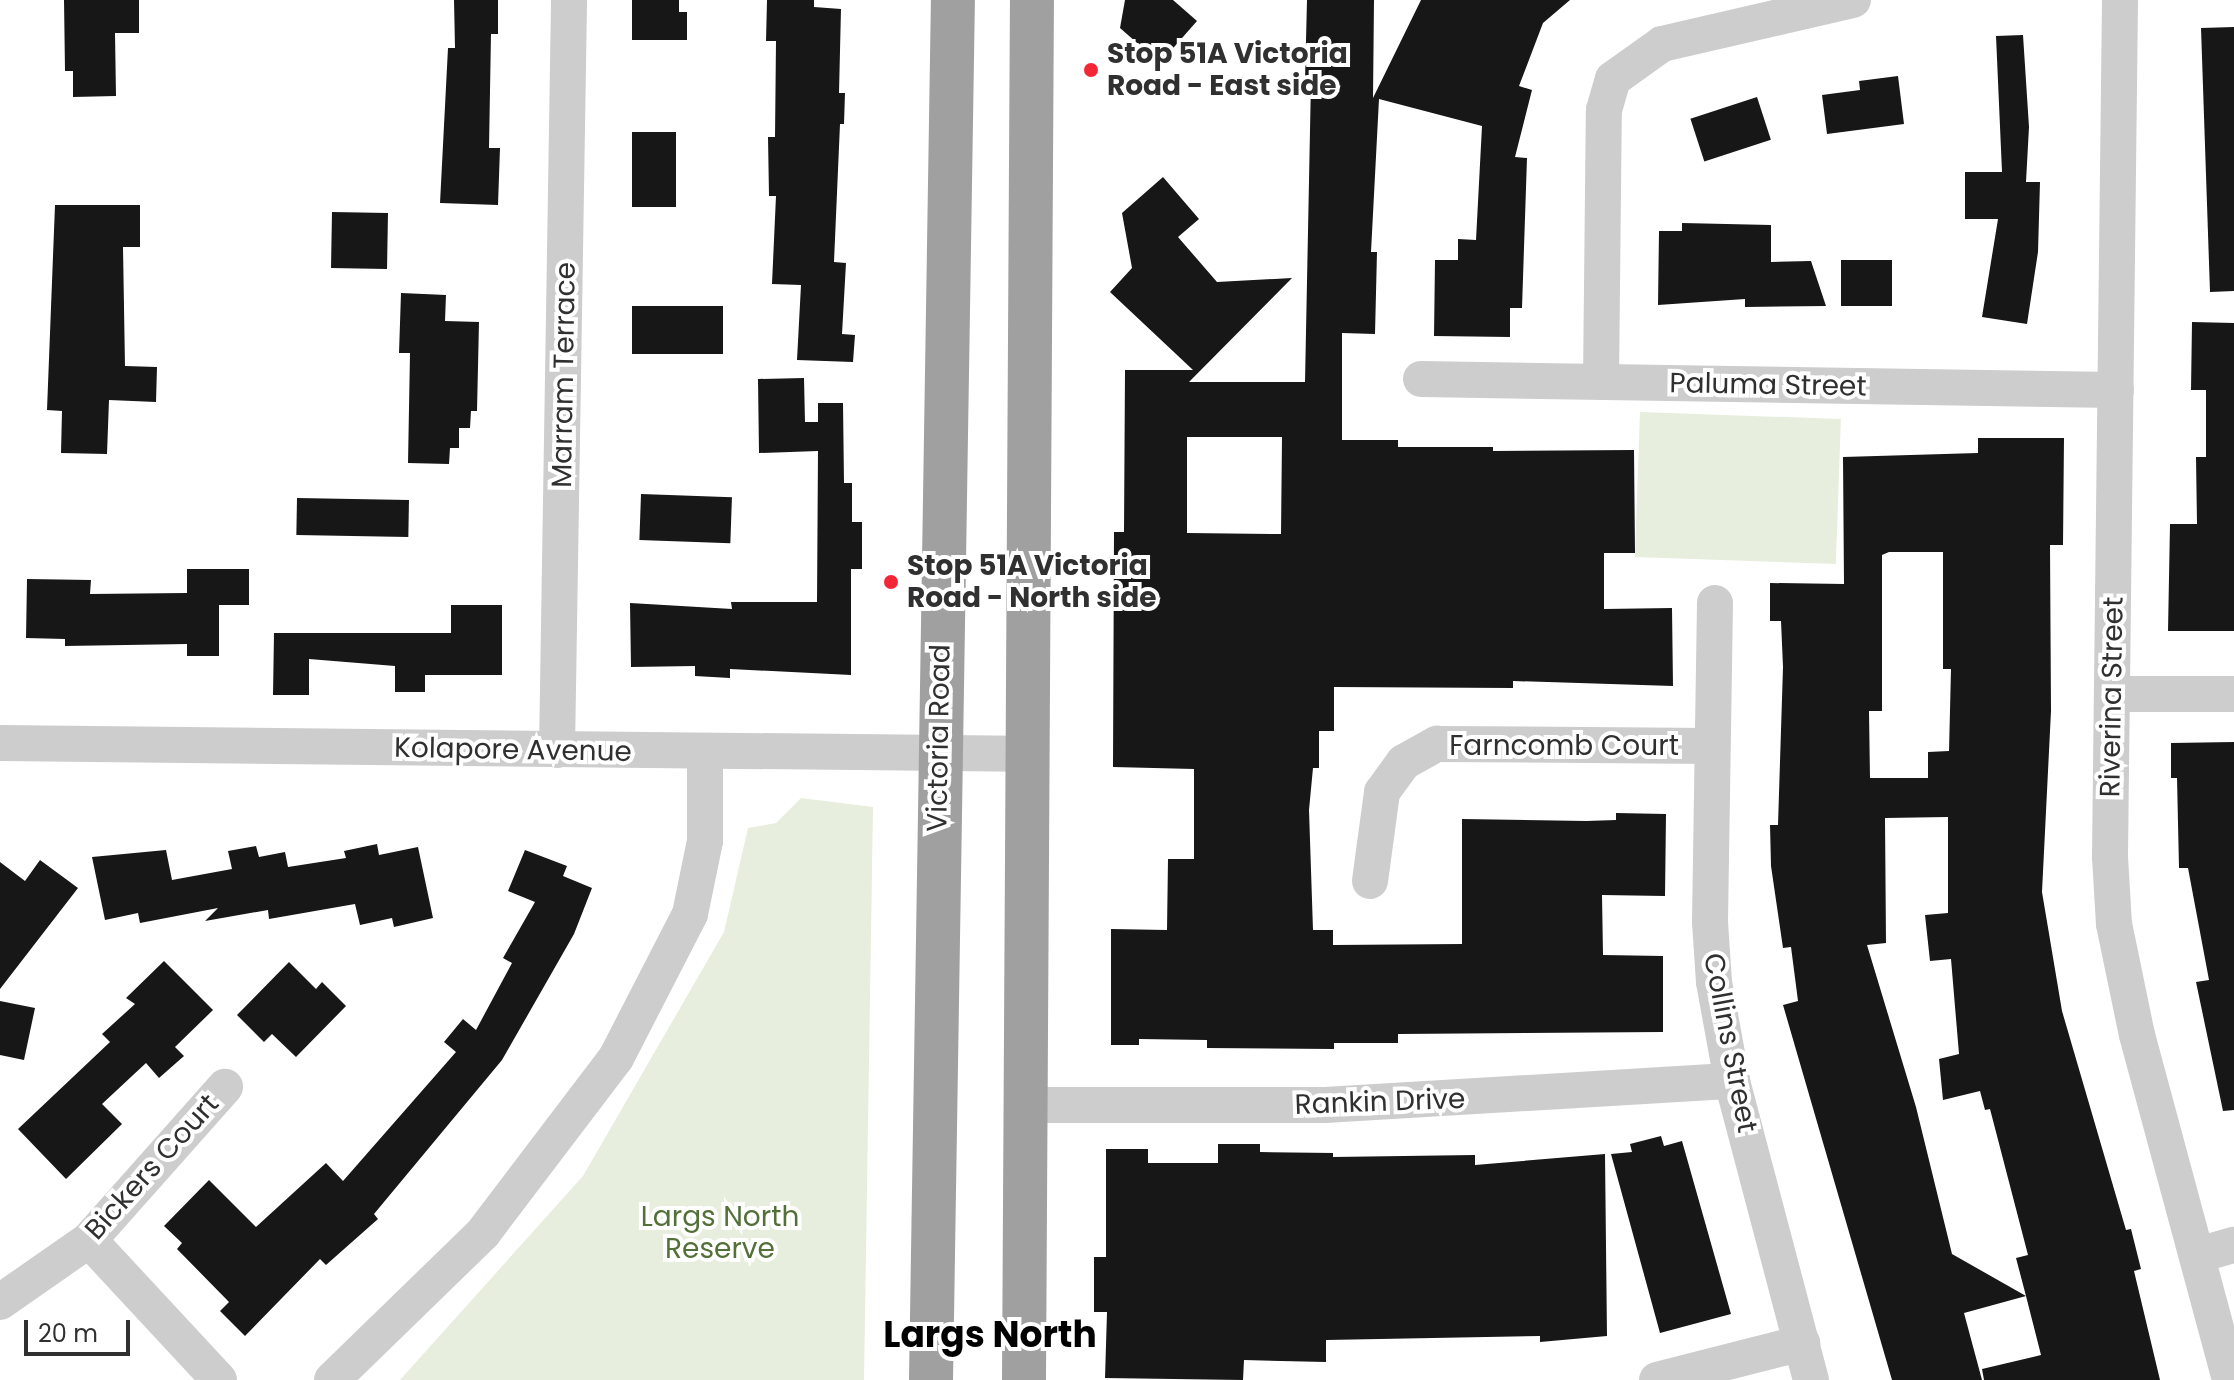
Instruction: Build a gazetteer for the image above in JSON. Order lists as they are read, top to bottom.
{
  "streets": {
    "highway": ["Victoria Road"],
    "street": [
      "Marram Terrace",
      "Paluma Street",
      "Riverina Street",
      "Farncomb Court",
      "Kolapore Avenue",
      "Collins Street",
      "Rankin Drive",
      "Bickers Court"
    ]
  },
  "crossings": [
    ["Marram Terrace", "Kolapore Avenue"],
    ["Paluma Street", "Riverina Street"],
    ["Victoria Road", "Kolapore Avenue"],
    ["Farncomb Court", "Collins Street"],
    ["Collins Street", "Rankin Drive"]
  ],
  "districts": ["Largs North"],
  "parks": ["Largs North Reserve"],
  "places": ["Stop 51A Victoria Road - East side", "Stop 51A Victoria Road - North side"],
  "scale_bar": "20 m"
}
